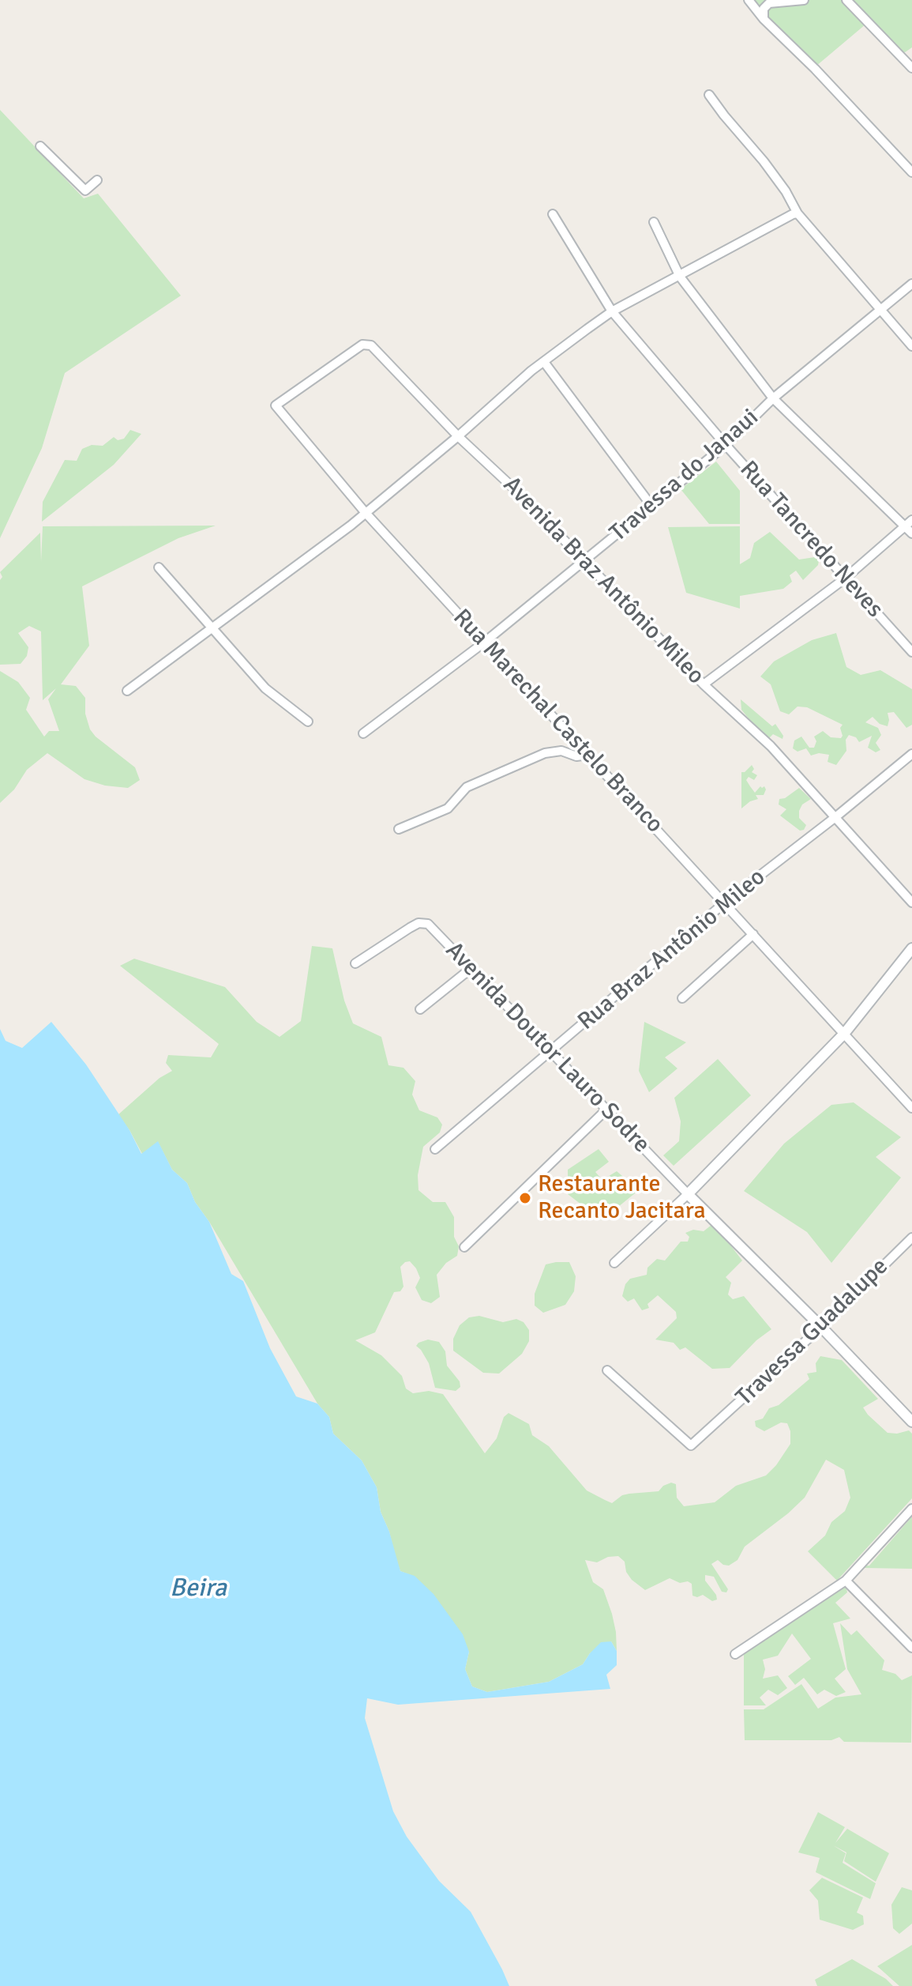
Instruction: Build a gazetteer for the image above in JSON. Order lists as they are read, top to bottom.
{
  "streets": {
    "street": [
      "Travessa do Janaui",
      "Rua Tancredo Neves",
      "Avenida Braz Antônio Mileo",
      "Rua Marechal Castelo Branco",
      "Rua Braz Antônio Mileo",
      "Avenida Doutor Lauro Sodre",
      "Travessa Guadalupe"
    ]
  },
  "crossings": [
    ["Travessa do Janaui", "Rua Tancredo Neves"],
    ["Travessa do Janaui", "Avenida Braz Antônio Mileo"],
    ["Travessa do Janaui", "Rua Marechal Castelo Branco"],
    ["Avenida Braz Antônio Mileo", "Rua Marechal Castelo Branco"],
    ["Avenida Braz Antônio Mileo", "Rua Braz Antônio Mileo"],
    ["Rua Marechal Castelo Branco", "Rua Braz Antônio Mileo"],
    ["Rua Braz Antônio Mileo", "Avenida Doutor Lauro Sodre"],
    ["Avenida Doutor Lauro Sodre", "Travessa Guadalupe"]
  ],
  "water": ["Beira"],
  "places": ["Restaurante Recanto Jacitara"]
}
